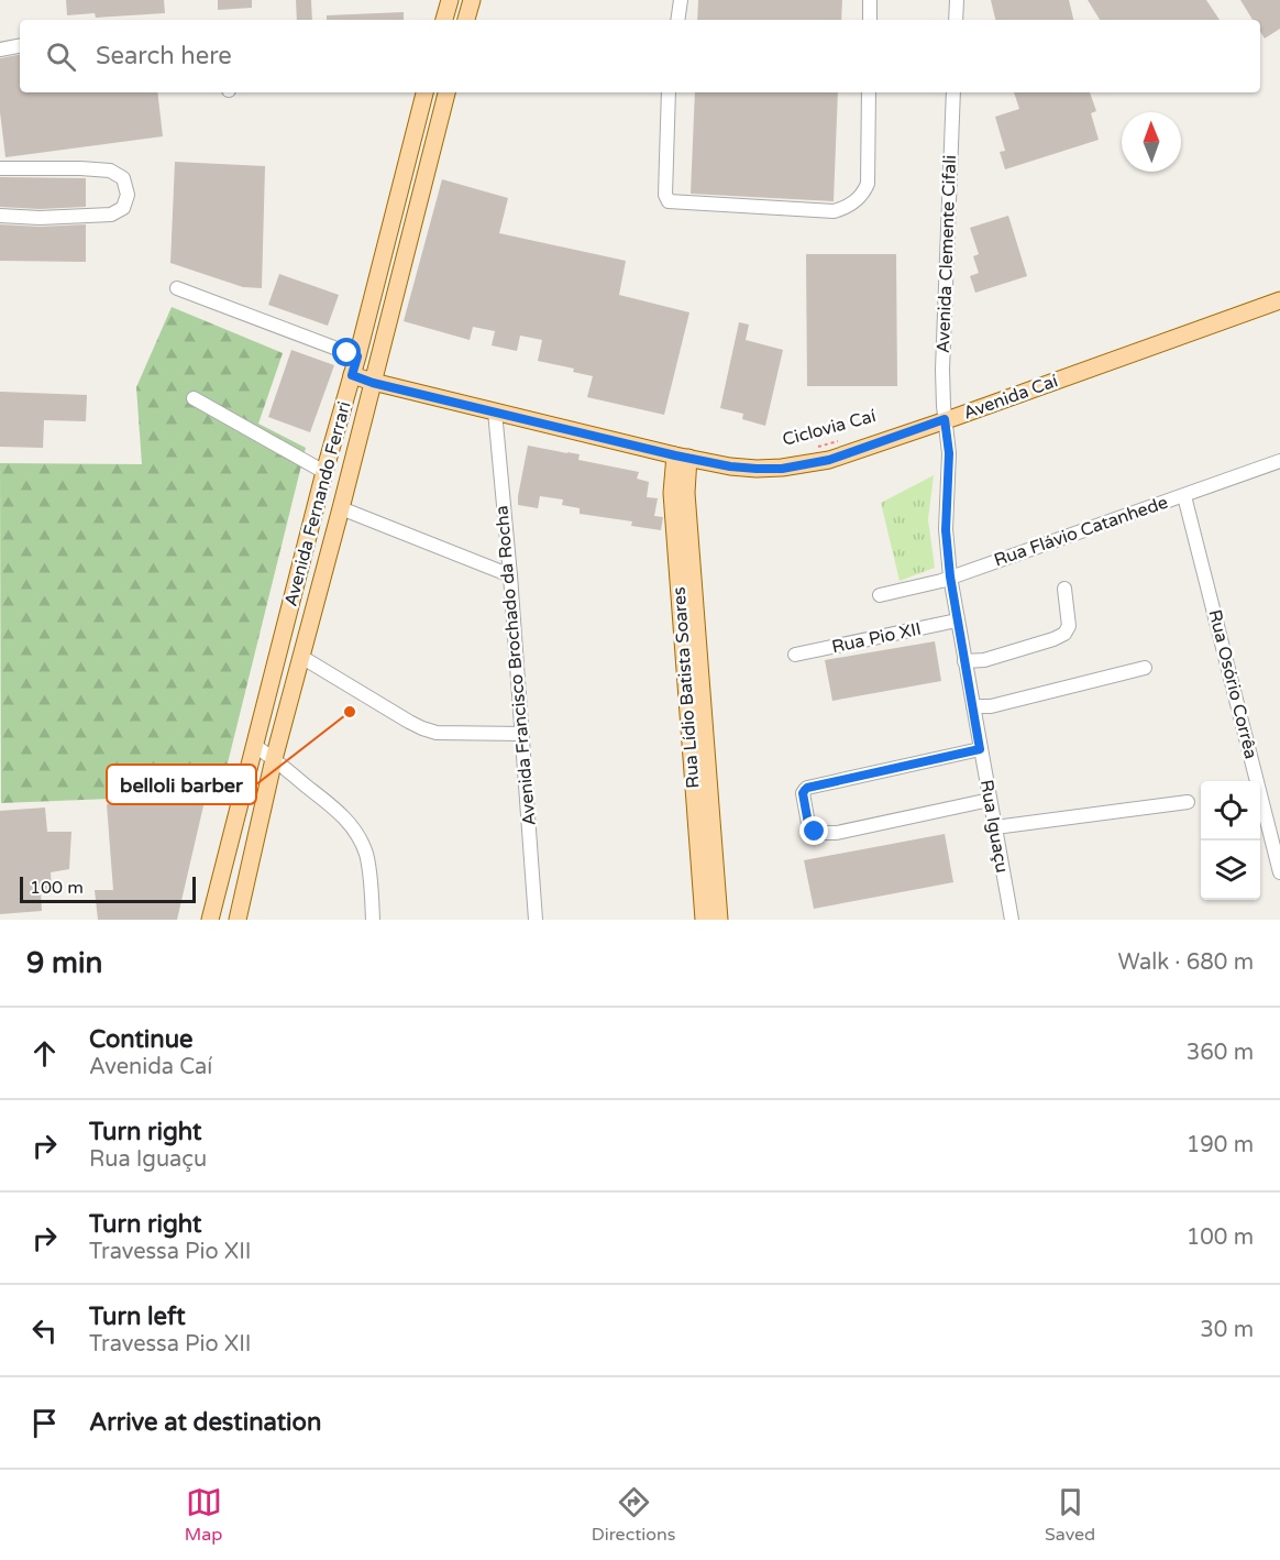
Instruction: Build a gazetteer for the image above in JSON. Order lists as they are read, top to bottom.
{
  "streets": {
    "main road": ["Avenida Caí", "Avenida Fernando Ferrari", "Rua Lídio Batista Soares"],
    "street": [
      "Avenida Clemente Cifali",
      "Rua Flávio Catanhede",
      "Rua Pio XII",
      "Avenida Francisco Brochado da Rocha",
      "Rua Osório Corrêa",
      "Rua Iguaçu"
    ],
    "path": ["Ciclovia Caí"]
  },
  "crossings": [
    ["Avenida Clemente Cifali", "Avenida Caí"],
    ["Avenida Clemente Cifali", "Rua Iguaçu"],
    ["Avenida Caí", "Avenida Fernando Ferrari"],
    ["Avenida Caí", "Avenida Francisco Brochado da Rocha"],
    ["Avenida Caí", "Rua Lídio Batista Soares"],
    ["Avenida Caí", "Rua Iguaçu"],
    ["Rua Flávio Catanhede", "Rua Osório Corrêa"],
    ["Rua Flávio Catanhede", "Rua Iguaçu"],
    ["Rua Pio XII", "Rua Iguaçu"]
  ],
  "places": ["belloli barber"],
  "scale_bar": "100 m",
  "north": "top",
  "page": {
    "search": "Search here",
    "scale": "100 m",
    "heading": ["9 min", "Walk · 680 m"],
    "list": [
      ["Continue", "Avenida Caí", "360 m"],
      ["Turn right", "Rua Iguaçu", "190 m"],
      ["Turn right", "Travessa Pio XII", "100 m"],
      ["Turn left", "Travessa Pio XII", "30 m"],
      "Arrive at destination"
    ],
    "nav": ["Map", "Directions", "Saved"]
  }
}
